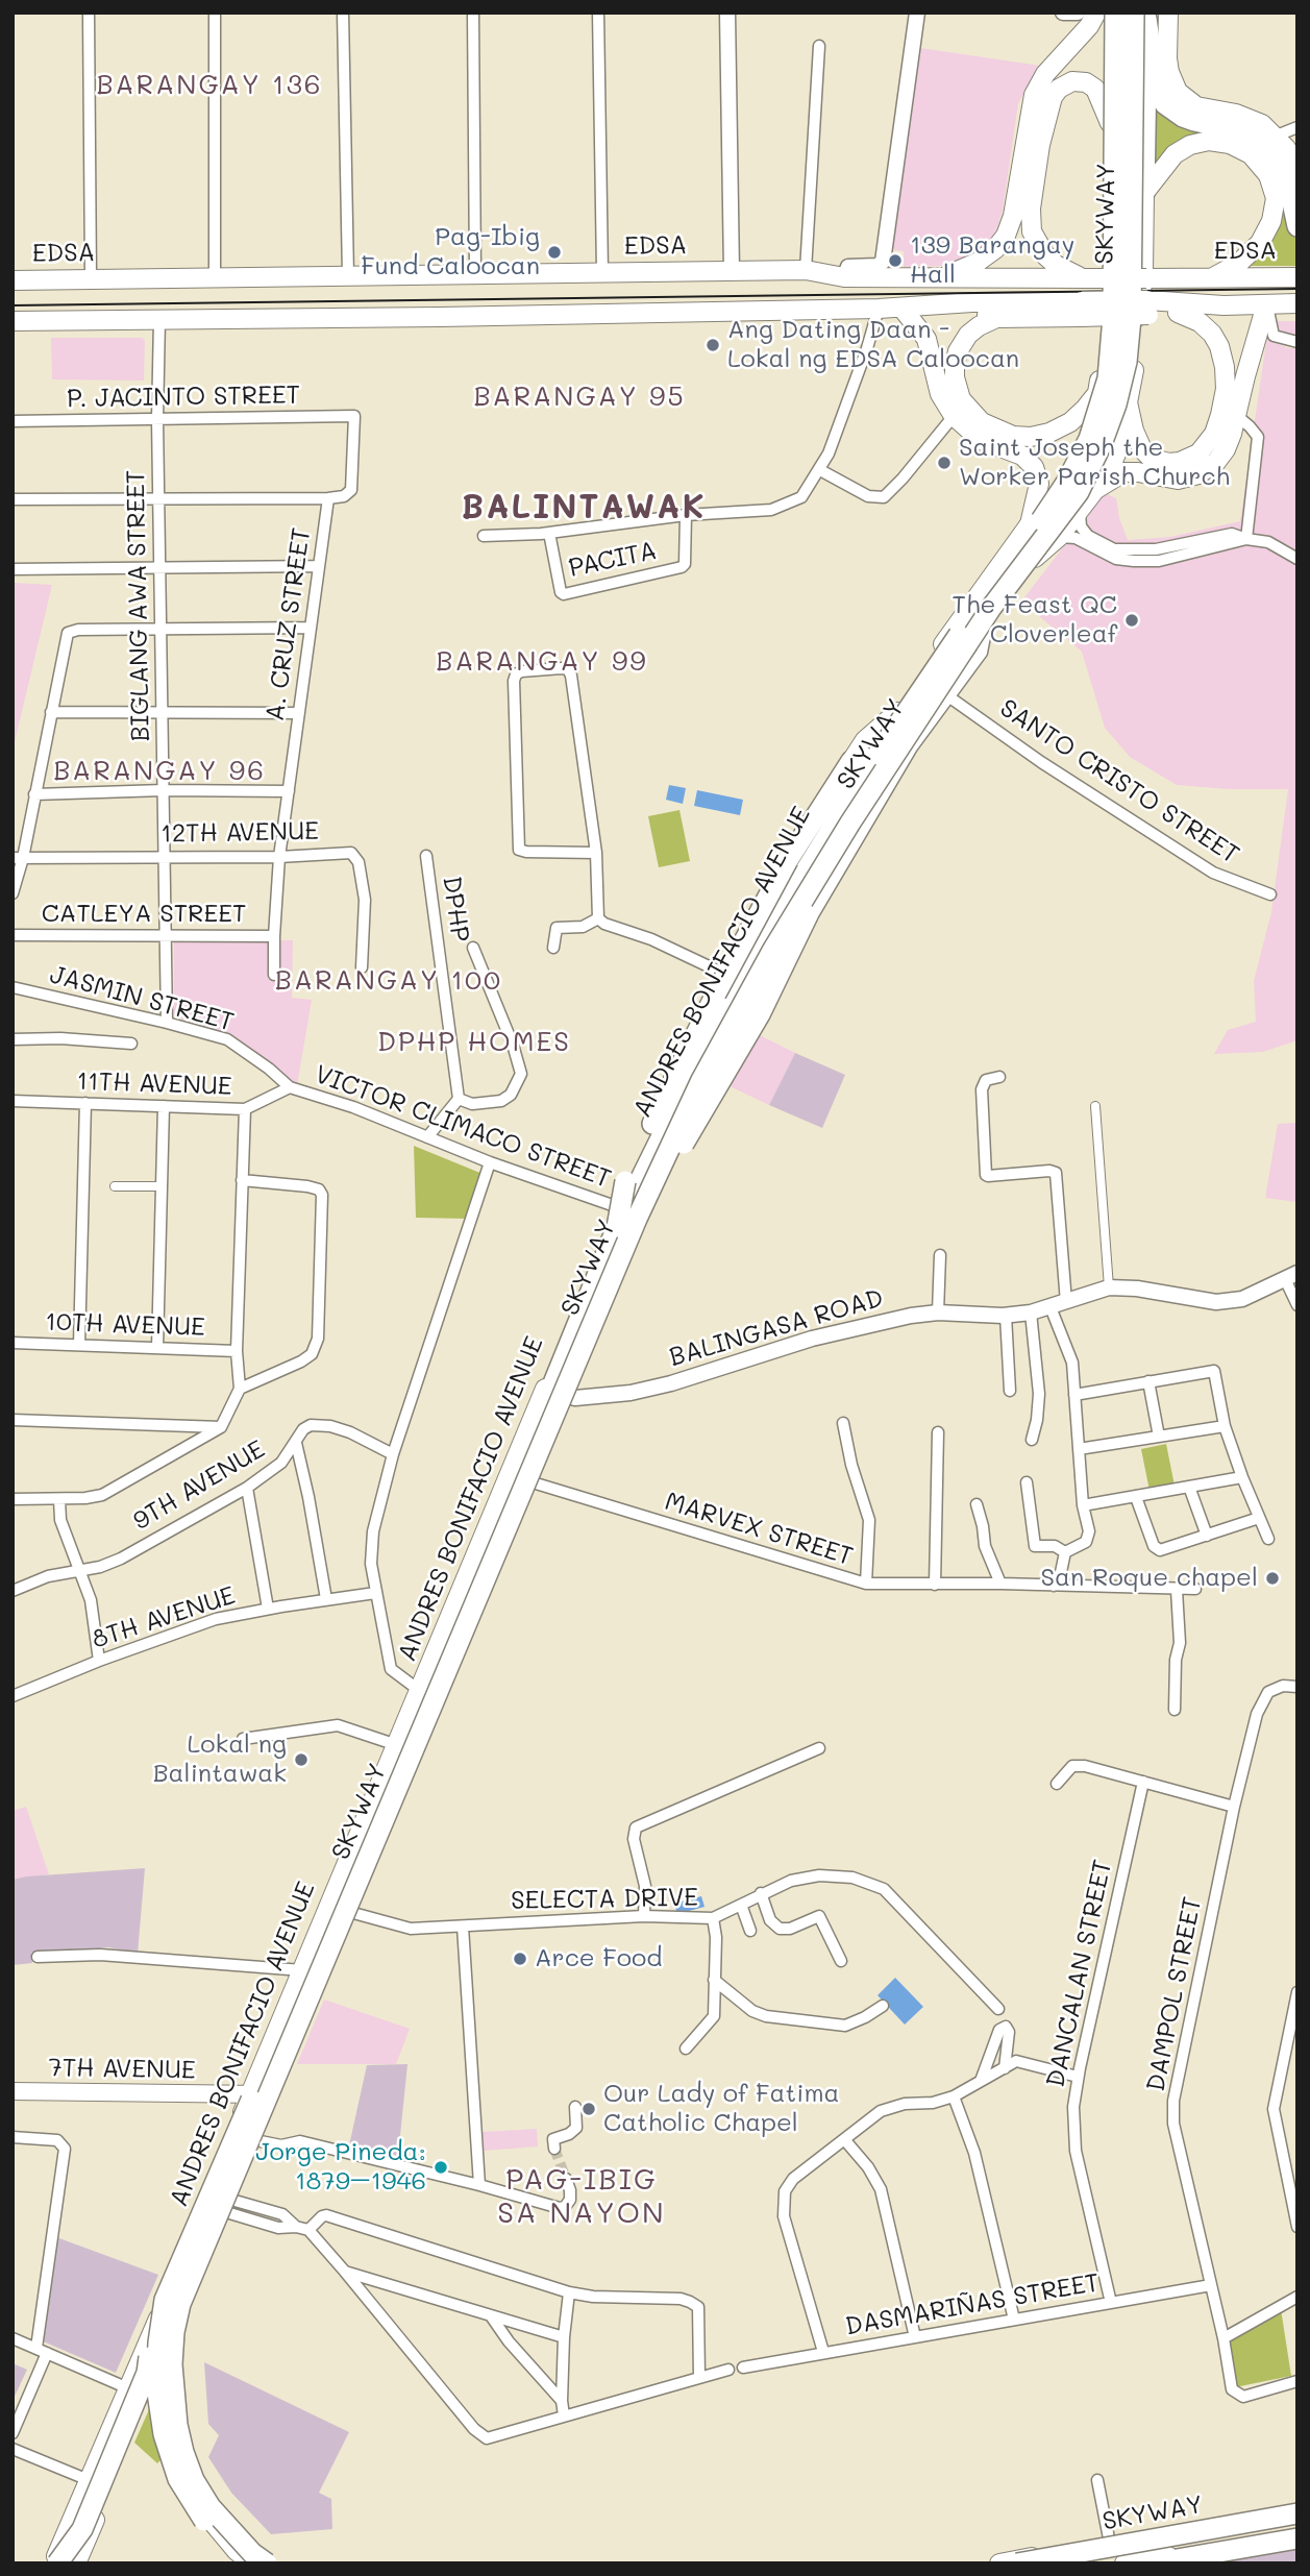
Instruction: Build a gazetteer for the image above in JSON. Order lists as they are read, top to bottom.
{
  "streets": {
    "highway": ["SKYWAY"],
    "main road": ["EDSA", "ANDRES BONIFACIO AVENUE", "7TH AVENUE"],
    "street": [
      "P. JACINTO STREET",
      "PACITA",
      "BIGLANG AWA STREET",
      "A. CRUZ STREET",
      "SANTO CRISTO STREET",
      "12TH AVENUE",
      "DPHP",
      "CATLEYA STREET",
      "JASMIN STREET",
      "11TH AVENUE",
      "VICTOR CLIMACO STREET",
      "10TH AVENUE",
      "BALINGASA ROAD",
      "9TH AVENUE",
      "MARVEX STREET",
      "8TH AVENUE",
      "SELECTA DRIVE",
      "DANCALAN STREET",
      "DAMPOL STREET",
      "DASMARIÑAS STREET"
    ]
  },
  "crossings": [
    ["SKYWAY", "ANDRES BONIFACIO AVENUE"],
    ["SKYWAY", "VICTOR CLIMACO STREET"],
    ["EDSA", "ANDRES BONIFACIO AVENUE"],
    ["P. JACINTO STREET", "BIGLANG AWA STREET"],
    ["P. JACINTO STREET", "A. CRUZ STREET"],
    ["BIGLANG AWA STREET", "12TH AVENUE"],
    ["BIGLANG AWA STREET", "CATLEYA STREET"],
    ["BIGLANG AWA STREET", "JASMIN STREET"],
    ["A. CRUZ STREET", "12TH AVENUE"],
    ["A. CRUZ STREET", "CATLEYA STREET"],
    ["SANTO CRISTO STREET", "ANDRES BONIFACIO AVENUE"],
    ["ANDRES BONIFACIO AVENUE", "VICTOR CLIMACO STREET"],
    ["ANDRES BONIFACIO AVENUE", "BALINGASA ROAD"],
    ["ANDRES BONIFACIO AVENUE", "MARVEX STREET"],
    ["ANDRES BONIFACIO AVENUE", "SELECTA DRIVE"],
    ["ANDRES BONIFACIO AVENUE", "7TH AVENUE"],
    ["JASMIN STREET", "11TH AVENUE"],
    ["JASMIN STREET", "VICTOR CLIMACO STREET"],
    ["11TH AVENUE", "VICTOR CLIMACO STREET"],
    ["DANCALAN STREET", "DASMARIÑAS STREET"],
    ["DAMPOL STREET", "DASMARIÑAS STREET"]
  ],
  "districts": [
    "BARANGAY 136",
    "BARANGAY 95",
    "BALINTAWAK",
    "BARANGAY 99",
    "BARANGAY 96",
    "BARANGAY 100",
    "DPHP HOMES",
    "PAG-IBIG SA NAYON"
  ],
  "places": [
    "Pag-Ibig Fund Caloocan",
    "139 Barangay Hall",
    "Ang Dating Daan - Lokal ng EDSA Caloocan",
    "Saint Joseph the Worker Parish Church",
    "The Feast QC Cloverleaf",
    "San Roque chapel",
    "Lokal ng Balintawak",
    "Arce Food",
    "Our Lady of Fatima Catholic Chapel",
    "Jorge Pineda: 1879–1946"
  ]
}
